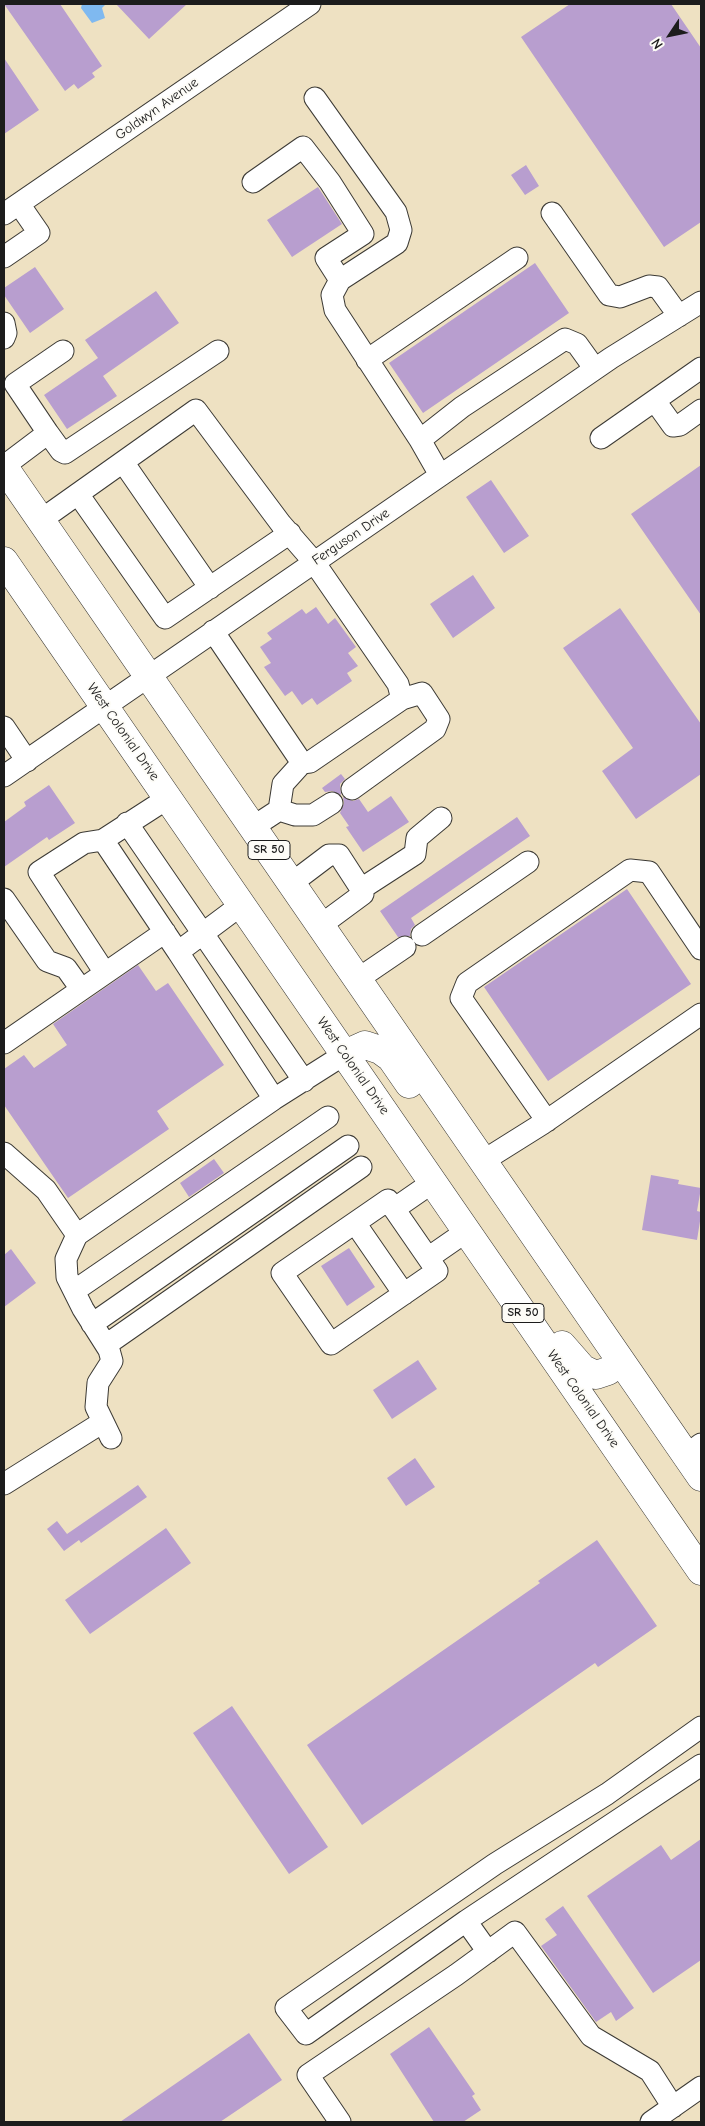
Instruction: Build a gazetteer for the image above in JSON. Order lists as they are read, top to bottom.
{
  "streets": {
    "highway": ["West Colonial Drive", "SR 50"],
    "street": ["Goldwyn Avenue", "Ferguson Drive"]
  },
  "crossings": [
    ["Ferguson Drive", "West Colonial Drive"],
    ["Ferguson Drive", "SR 50"]
  ],
  "north": "bottom left"
}
